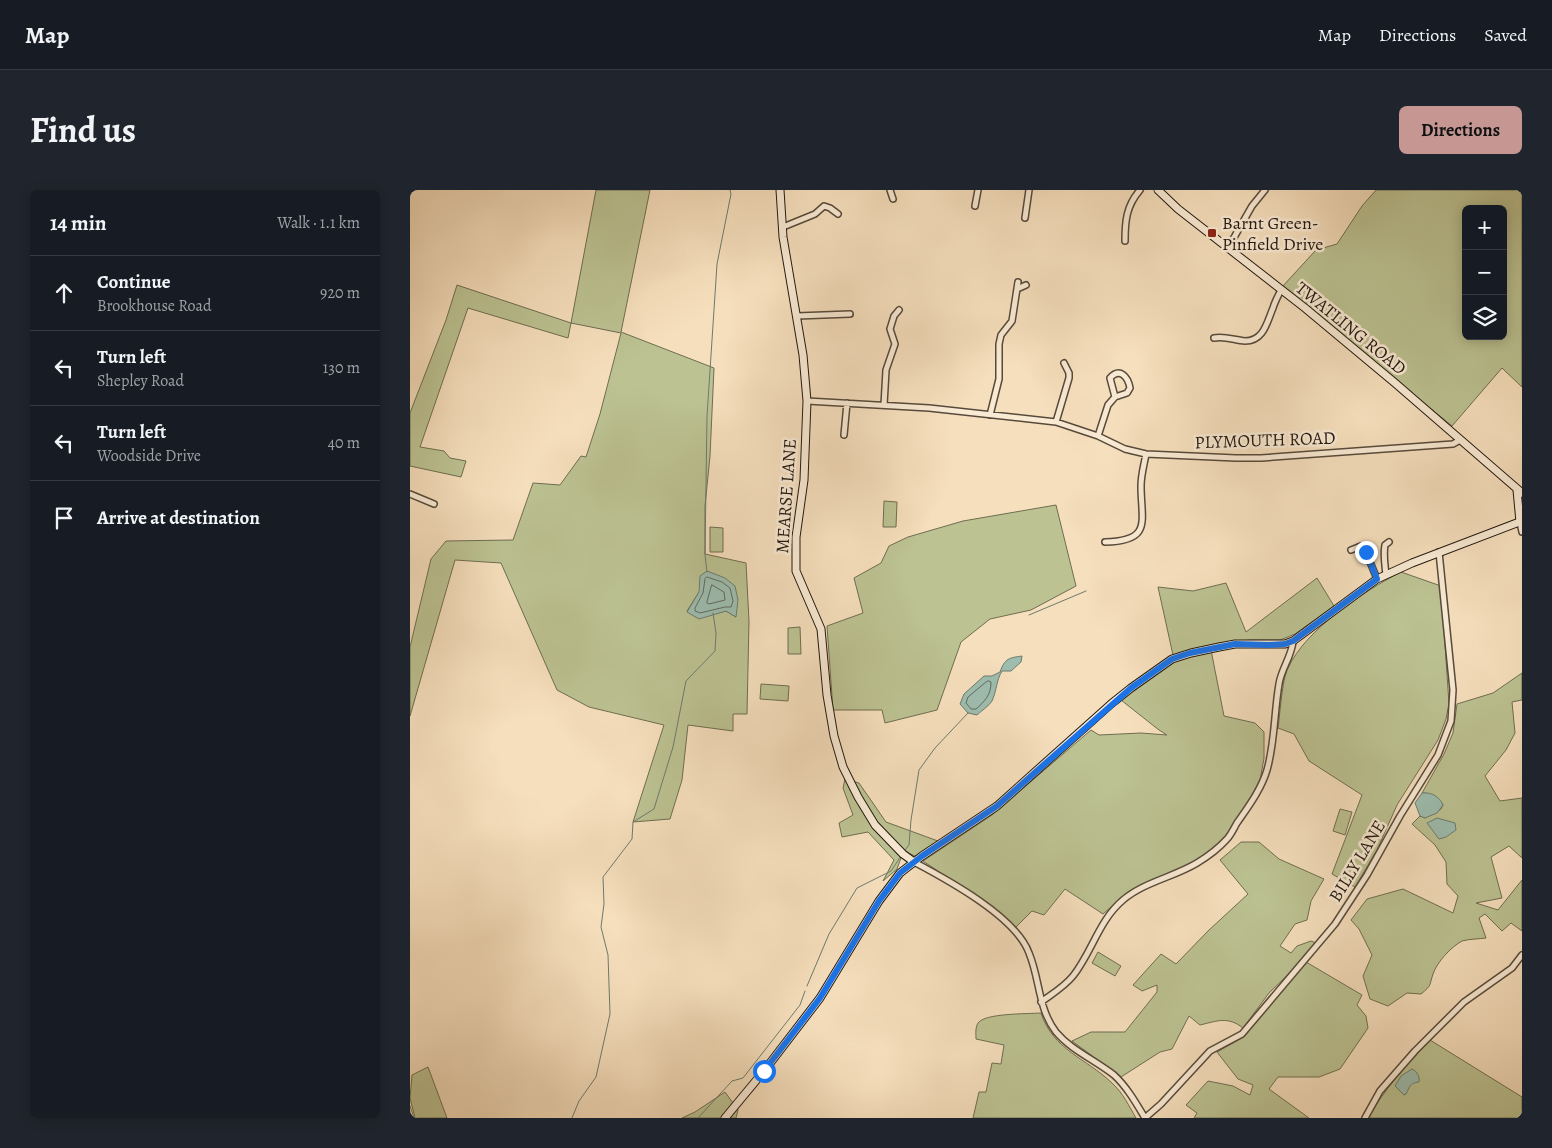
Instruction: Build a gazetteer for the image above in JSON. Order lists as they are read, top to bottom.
{
  "streets": {
    "street": [
      "TWATLING ROAD",
      "PLYMOUTH ROAD",
      "MEARSE LANE",
      "BILLY LANE"
    ]
  },
  "crossings": [
    ["TWATLING ROAD", "PLYMOUTH ROAD"],
    ["PLYMOUTH ROAD", "MEARSE LANE"]
  ],
  "places": {
    "transit": ["Barnt Green- Pinfield Drive"]
  },
  "page": {
    "header": "Map",
    "nav": ["Map", "Directions", "Saved"],
    "title": "Find us",
    "buttons": "Directions",
    "heading": ["14 min", "Walk · 1.1 km"],
    "map_buttons": ["+", "−"],
    "list": [
      ["Continue", "Brookhouse Road", "920 m"],
      ["Turn left", "Shepley Road", "130 m"],
      ["Turn left", "Woodside Drive", "40 m"],
      "Arrive at destination"
    ]
  }
}
